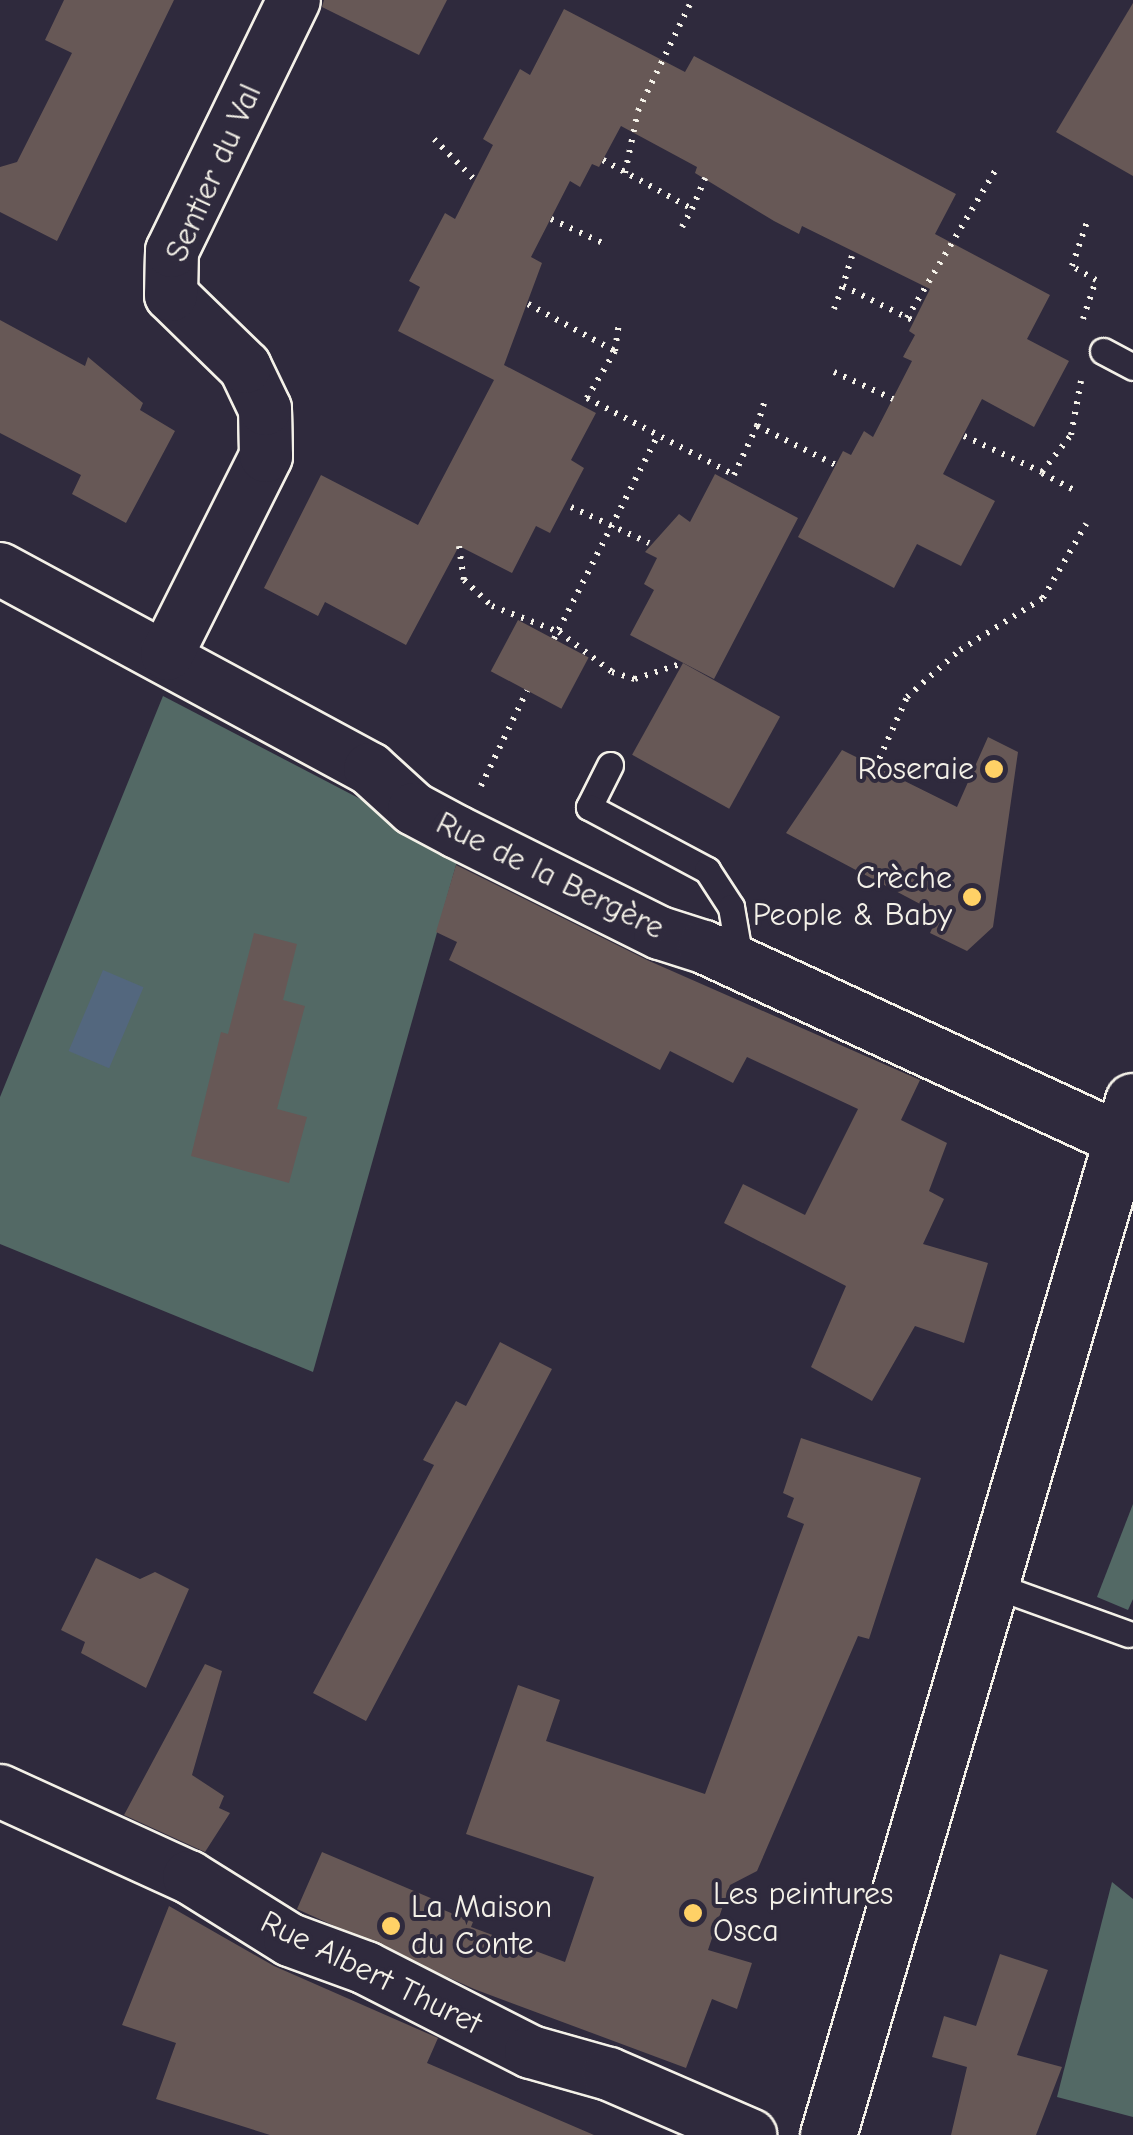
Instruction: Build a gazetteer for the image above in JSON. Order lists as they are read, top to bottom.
{
  "streets": {
    "street": ["Sentier du Val", "Rue de la Bergère", "Rue Albert Thuret"]
  },
  "crossings": [
    ["Sentier du Val", "Rue de la Bergère"]
  ],
  "places": [
    "Roseraie",
    "Crèche People & Baby",
    "Les peintures Osca",
    "La Maison du Conte"
  ]
}
